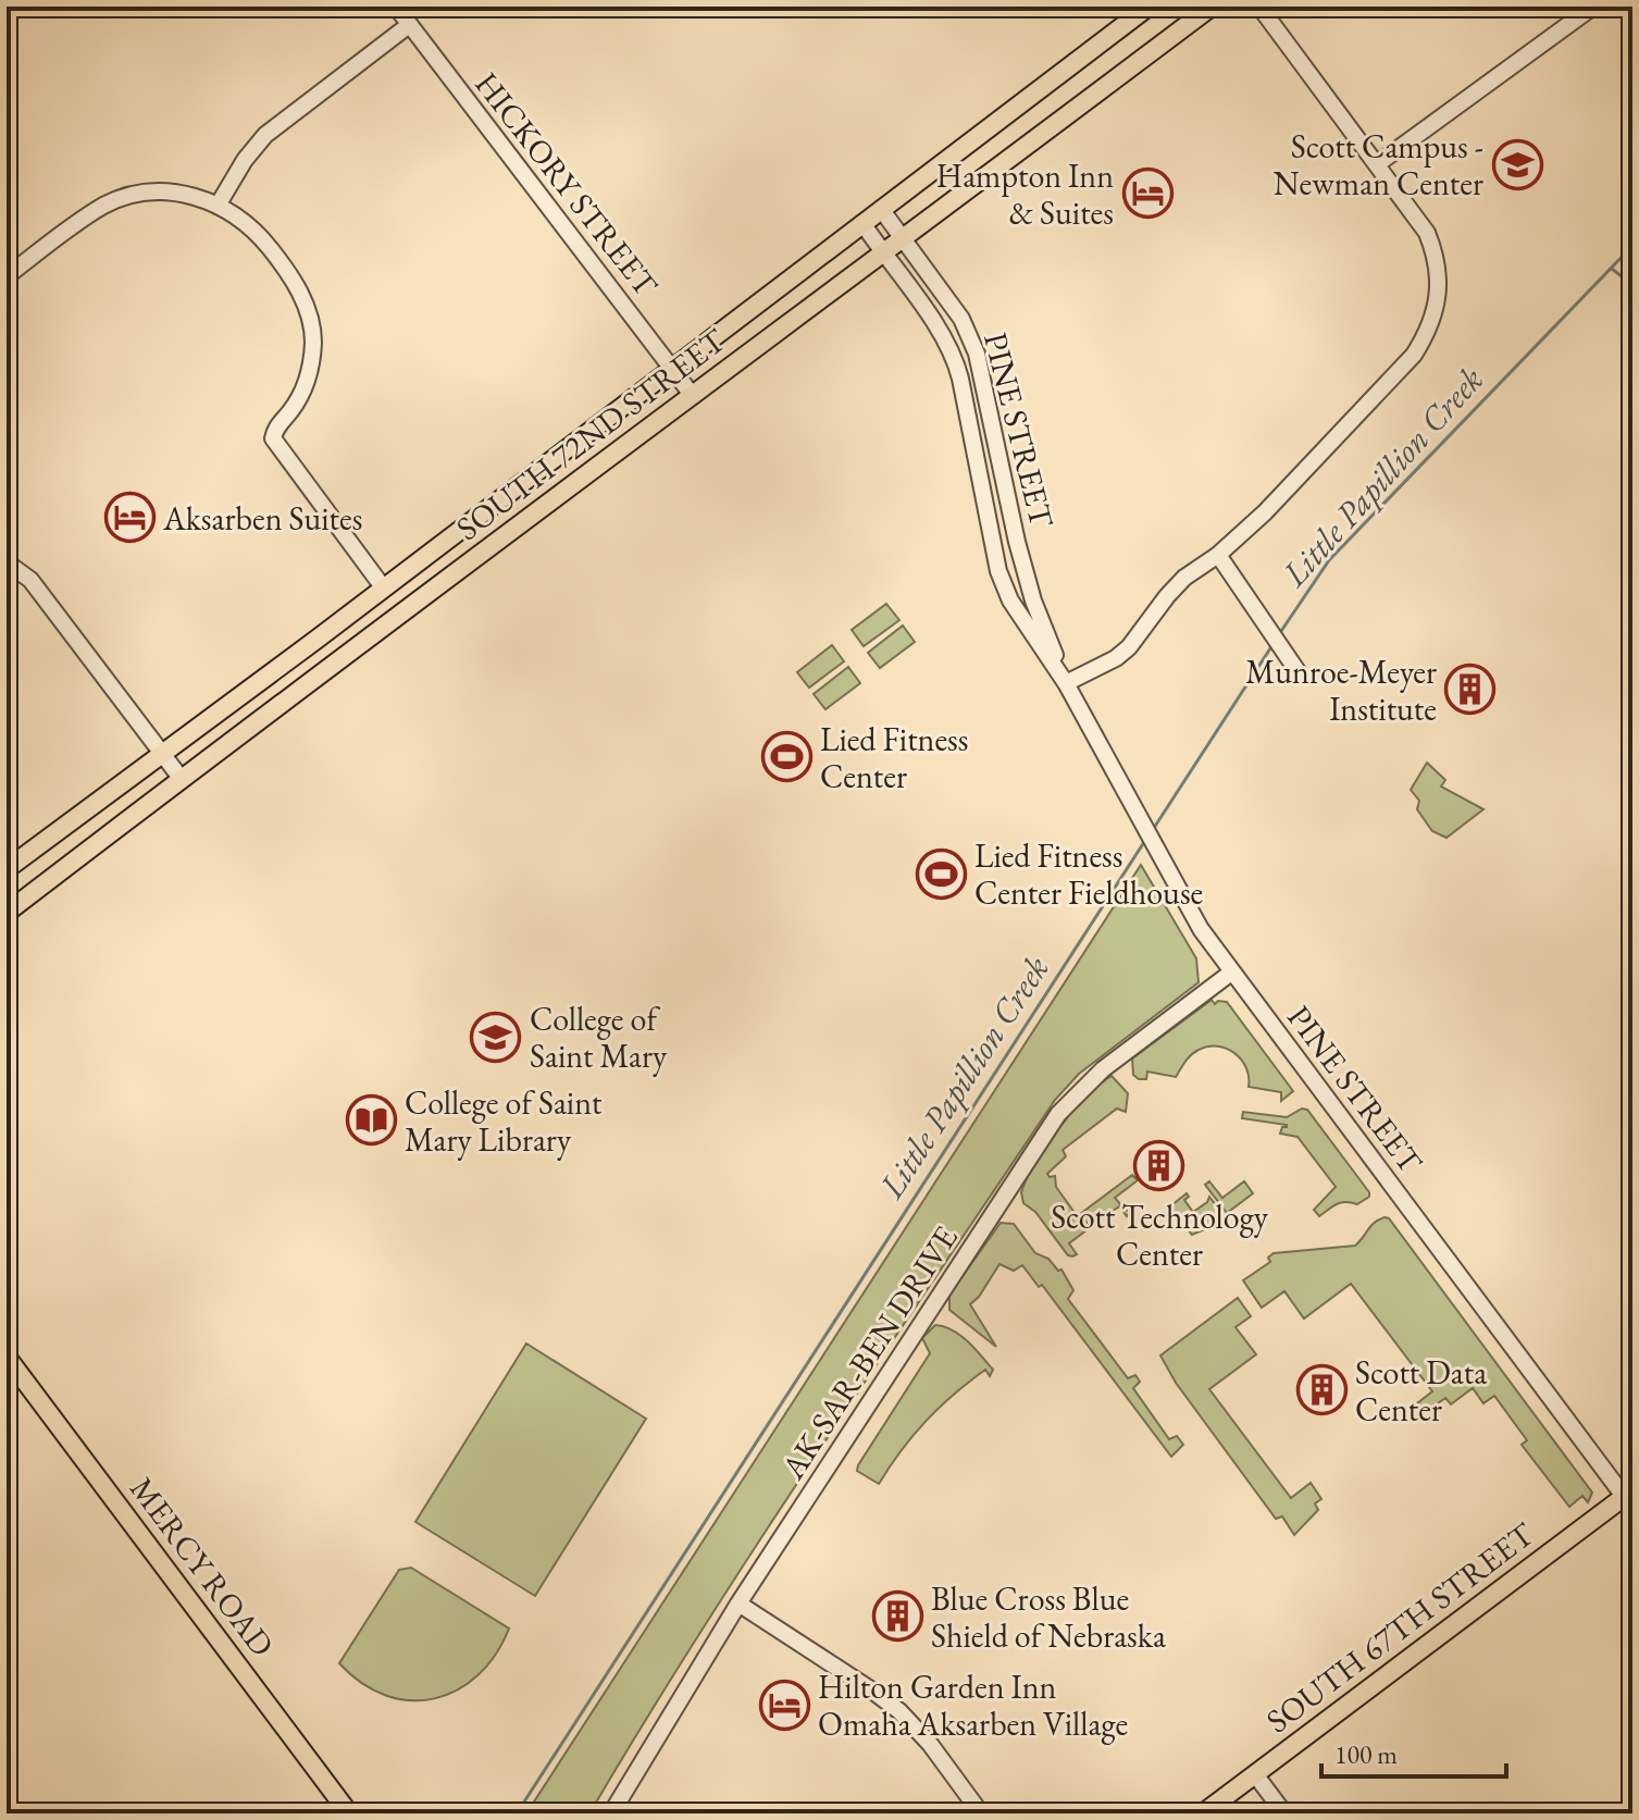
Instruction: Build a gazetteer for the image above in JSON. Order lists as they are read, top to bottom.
{
  "streets": {
    "main road": ["SOUTH 72ND STREET", "MERCY ROAD", "SOUTH 67TH STREET"],
    "street": ["HICKORY STREET", "PINE STREET", "AK-SAR-BEN DRIVE"]
  },
  "crossings": [
    ["HICKORY STREET", "SOUTH 72ND STREET"],
    ["PINE STREET", "SOUTH 72ND STREET"],
    ["PINE STREET", "AK-SAR-BEN DRIVE"],
    ["PINE STREET", "SOUTH 67TH STREET"]
  ],
  "water": ["Little Papillion Creek"],
  "places": {
    "school or university": ["Scott Campus - Newman Center", "College of Saint Mary"],
    "hotel": ["Hampton Inn & Suites", "Aksarben Suites", "Hilton Garden Inn Omaha Aksarben Village"],
    "building": [
      "Munroe-Meyer Institute",
      "Scott Technology Center",
      "Scott Data Center",
      "Blue Cross Blue Shield of Nebraska"
    ],
    "sports": ["Lied Fitness Center", "Lied Fitness Center Fieldhouse"],
    "library": ["College of Saint Mary Library"]
  },
  "scale_bar": "100 m"
}
